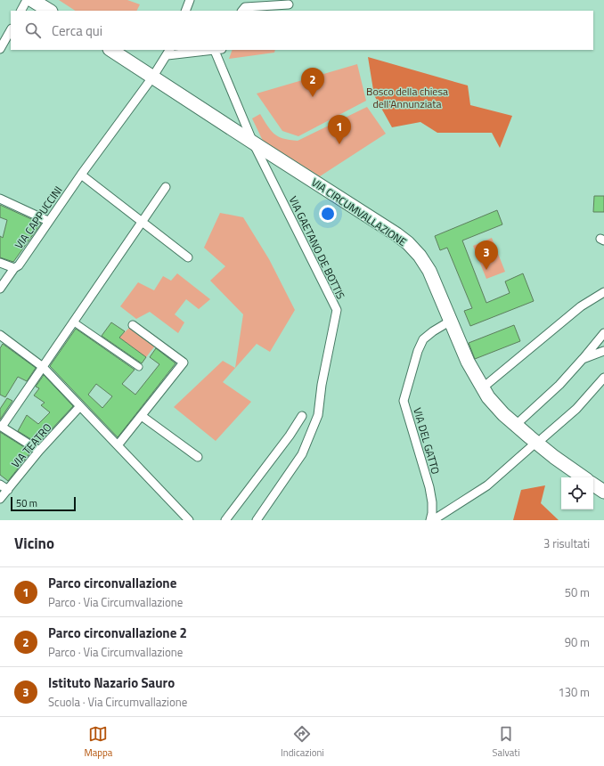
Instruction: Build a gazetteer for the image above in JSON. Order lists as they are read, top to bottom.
{
  "streets": {
    "main road": ["VIA CIRCUMVALLAZIONE"],
    "street": [
      "VIA CAPPUCCINI",
      "VIA GAETANO DE BOTTIS",
      "VIA DEL GATTO",
      "VIA TEATRO"
    ]
  },
  "crossings": [
    ["VIA CIRCUMVALLAZIONE", "VIA CAPPUCCINI"],
    ["VIA CIRCUMVALLAZIONE", "VIA GAETANO DE BOTTIS"],
    ["VIA CIRCUMVALLAZIONE", "VIA DEL GATTO"]
  ],
  "parks": ["Bosco della chiesa dell'Annunziata"],
  "scale_bar": "50 m",
  "page": {
    "search": "Cerca qui",
    "pins": ["2", "1", "3"],
    "scale": "50 m",
    "heading": ["Vicino", "3 risultati"],
    "list": [
      {
        "mark": "1",
        "name": "Parco circonvallazione",
        "note": "Parco · Via Circumvallazione",
        "value": "50 m"
      },
      {
        "mark": "2",
        "name": "Parco circonvallazione 2",
        "note": "Parco · Via Circumvallazione",
        "value": "90 m"
      },
      {
        "mark": "3",
        "name": "Istituto Nazario Sauro",
        "note": "Scuola · Via Circumvallazione",
        "value": "130 m"
      }
    ],
    "nav": ["Mappa", "Indicazioni", "Salvati"]
  }
}
